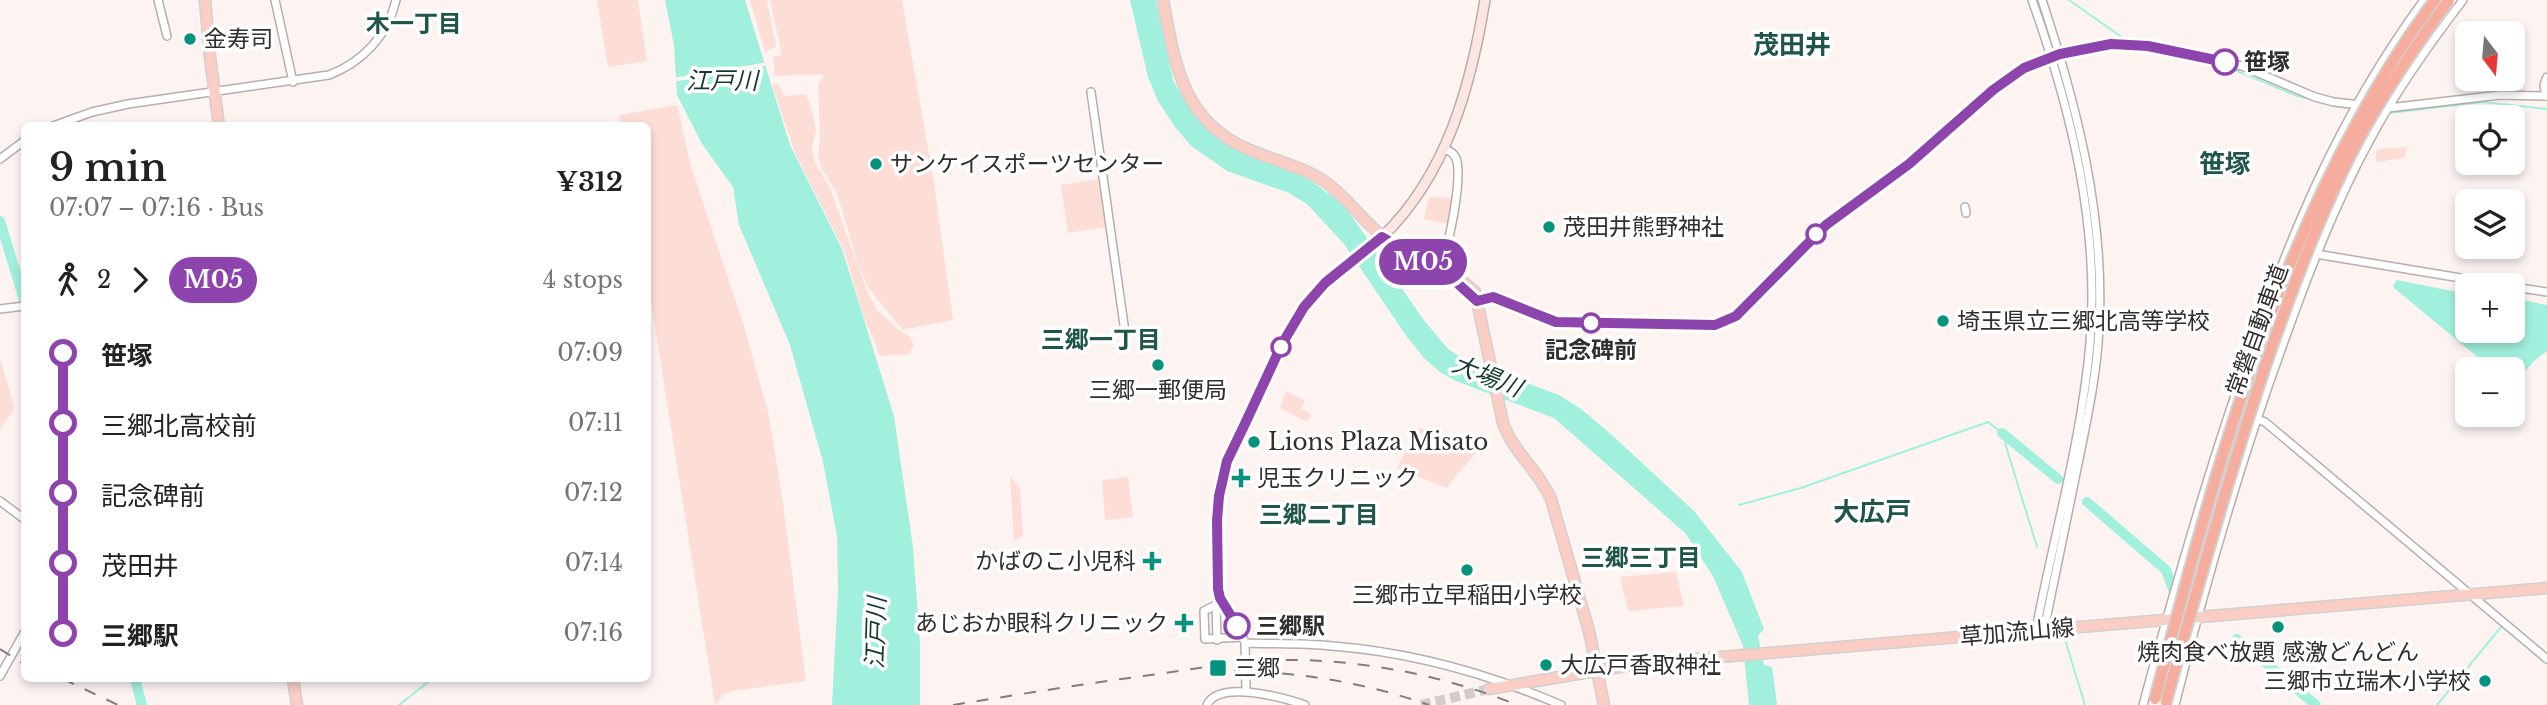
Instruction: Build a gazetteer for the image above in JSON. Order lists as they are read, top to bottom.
{
  "streets": {
    "highway": ["常磐自動車道"],
    "main road": ["草加流山線"]
  },
  "districts": [
    "木一丁目",
    "茂田井",
    "笹塚",
    "三郷一丁目",
    "大広戸",
    "三郷二丁目",
    "三郷三丁目"
  ],
  "water": ["江戸川", "大場川"],
  "places": {
    "other": [
      "金寿司",
      "笹塚",
      "サンケイスポーツセンター",
      "茂田井熊野神社",
      "埼玉県立三郷北高等学校",
      "記念碑前",
      "三郷一郵便局",
      "Lions Plaza Misato",
      "三郷市立早稲田小学校",
      "三郷駅",
      "焼肉食べ放題 感激どんどん",
      "大広戸香取神社",
      "三郷市立瑞木小学校"
    ],
    "health": ["児玉クリニック", "かばのこ小児科", "あじおか眼科クリニック"],
    "transit": ["三郷"]
  },
  "lines": ["bus line M05"],
  "north": "bottom",
  "page": {
    "on_map": "M05",
    "map_buttons": ["+", "−"],
    "heading": ["9 min", "07:07 – 07:16 · Bus", "¥312"],
    "legs": ["2", "M05", "4 stops"],
    "list": [
      {
        "name": "笹塚",
        "value": "07:09"
      },
      {
        "name": "三郷北高校前",
        "value": "07:11"
      },
      {
        "name": "記念碑前",
        "value": "07:12"
      },
      {
        "name": "茂田井",
        "value": "07:14"
      },
      {
        "name": "三郷駅",
        "value": "07:16"
      }
    ]
  }
}
